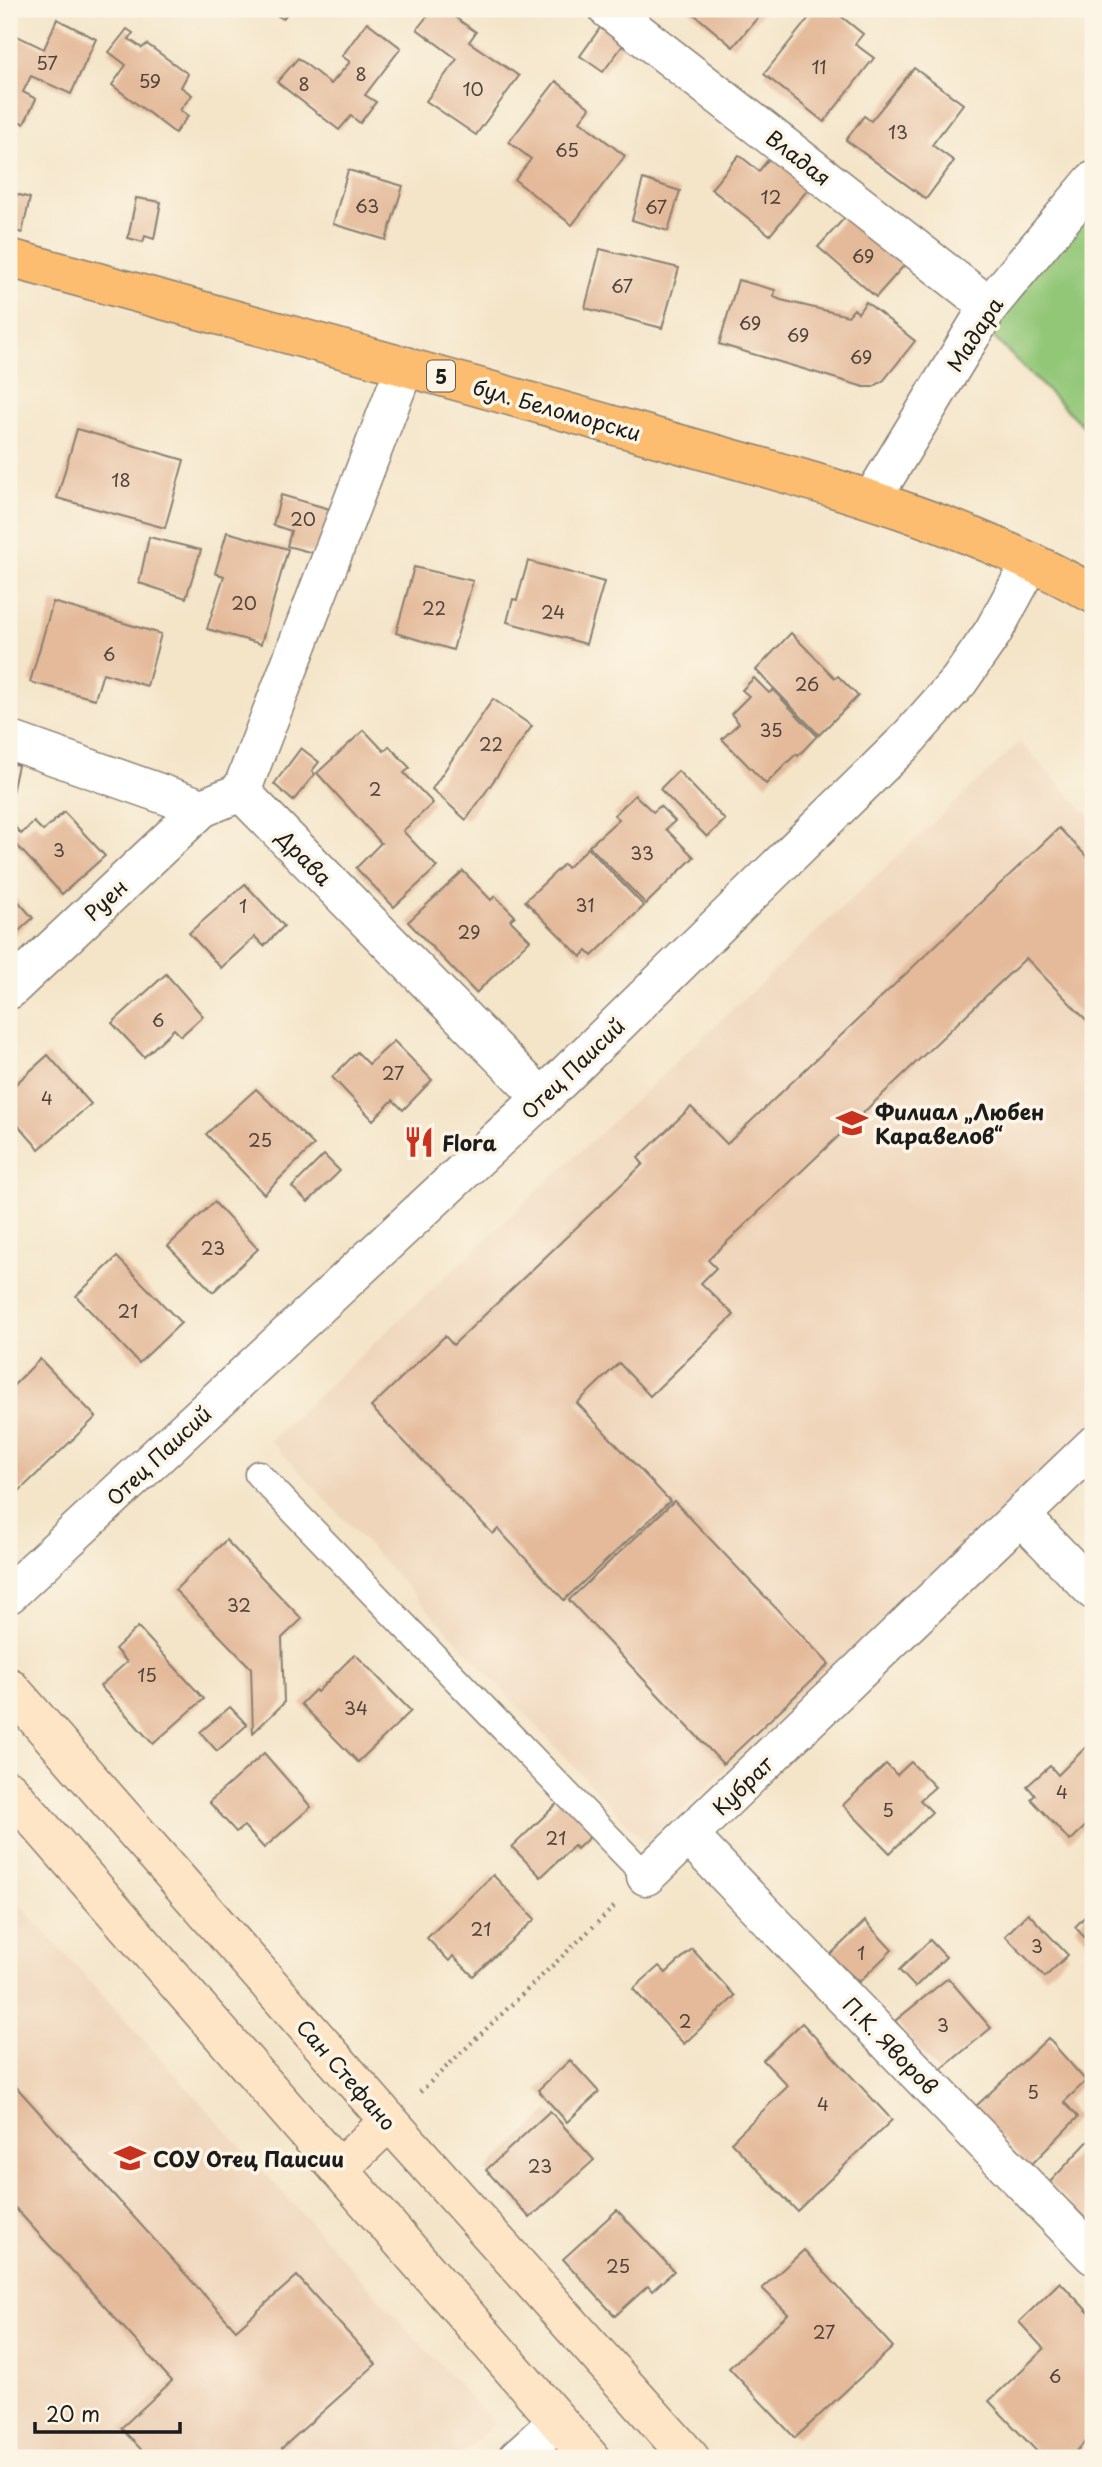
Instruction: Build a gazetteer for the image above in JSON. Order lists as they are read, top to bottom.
{
  "streets": {
    "main road": ["5", "бул. Беломорски", "Сан Стефано"],
    "street": [
      "Владая",
      "Мадара",
      "Драва",
      "Руен",
      "Отец Паисий",
      "Кубрат",
      "П.К. Яворов"
    ]
  },
  "crossings": [
    ["Владая", "Мадара"],
    ["Мадара", "бул. Беломорски"],
    ["бул. Беломорски", "Отец Паисий"],
    ["Драва", "Отец Паисий"],
    ["Кубрат", "П.К. Яворов"]
  ],
  "places": {
    "school or university": ["Филиал „Любен Каравелов“", "СОУ Отец Паисии"],
    "restaurant": ["Flora"]
  },
  "house_numbers": [
    "57",
    "11",
    "8",
    "59",
    "8",
    "10",
    "13",
    "65",
    "12",
    "63",
    "67",
    "69",
    "67",
    "69",
    "69",
    "69",
    "18",
    "20",
    "20",
    "22",
    "24",
    "6",
    "26",
    "35",
    "22",
    "2",
    "3",
    "33",
    "31",
    "1",
    "29",
    "6",
    "27",
    "4",
    "25",
    "23",
    "21",
    "32",
    "15",
    "34",
    "4",
    "5",
    "21",
    "21",
    "3",
    "1",
    "2",
    "3",
    "5",
    "4",
    "23",
    "25",
    "27",
    "6"
  ],
  "scale_bar": "20 m"
}
